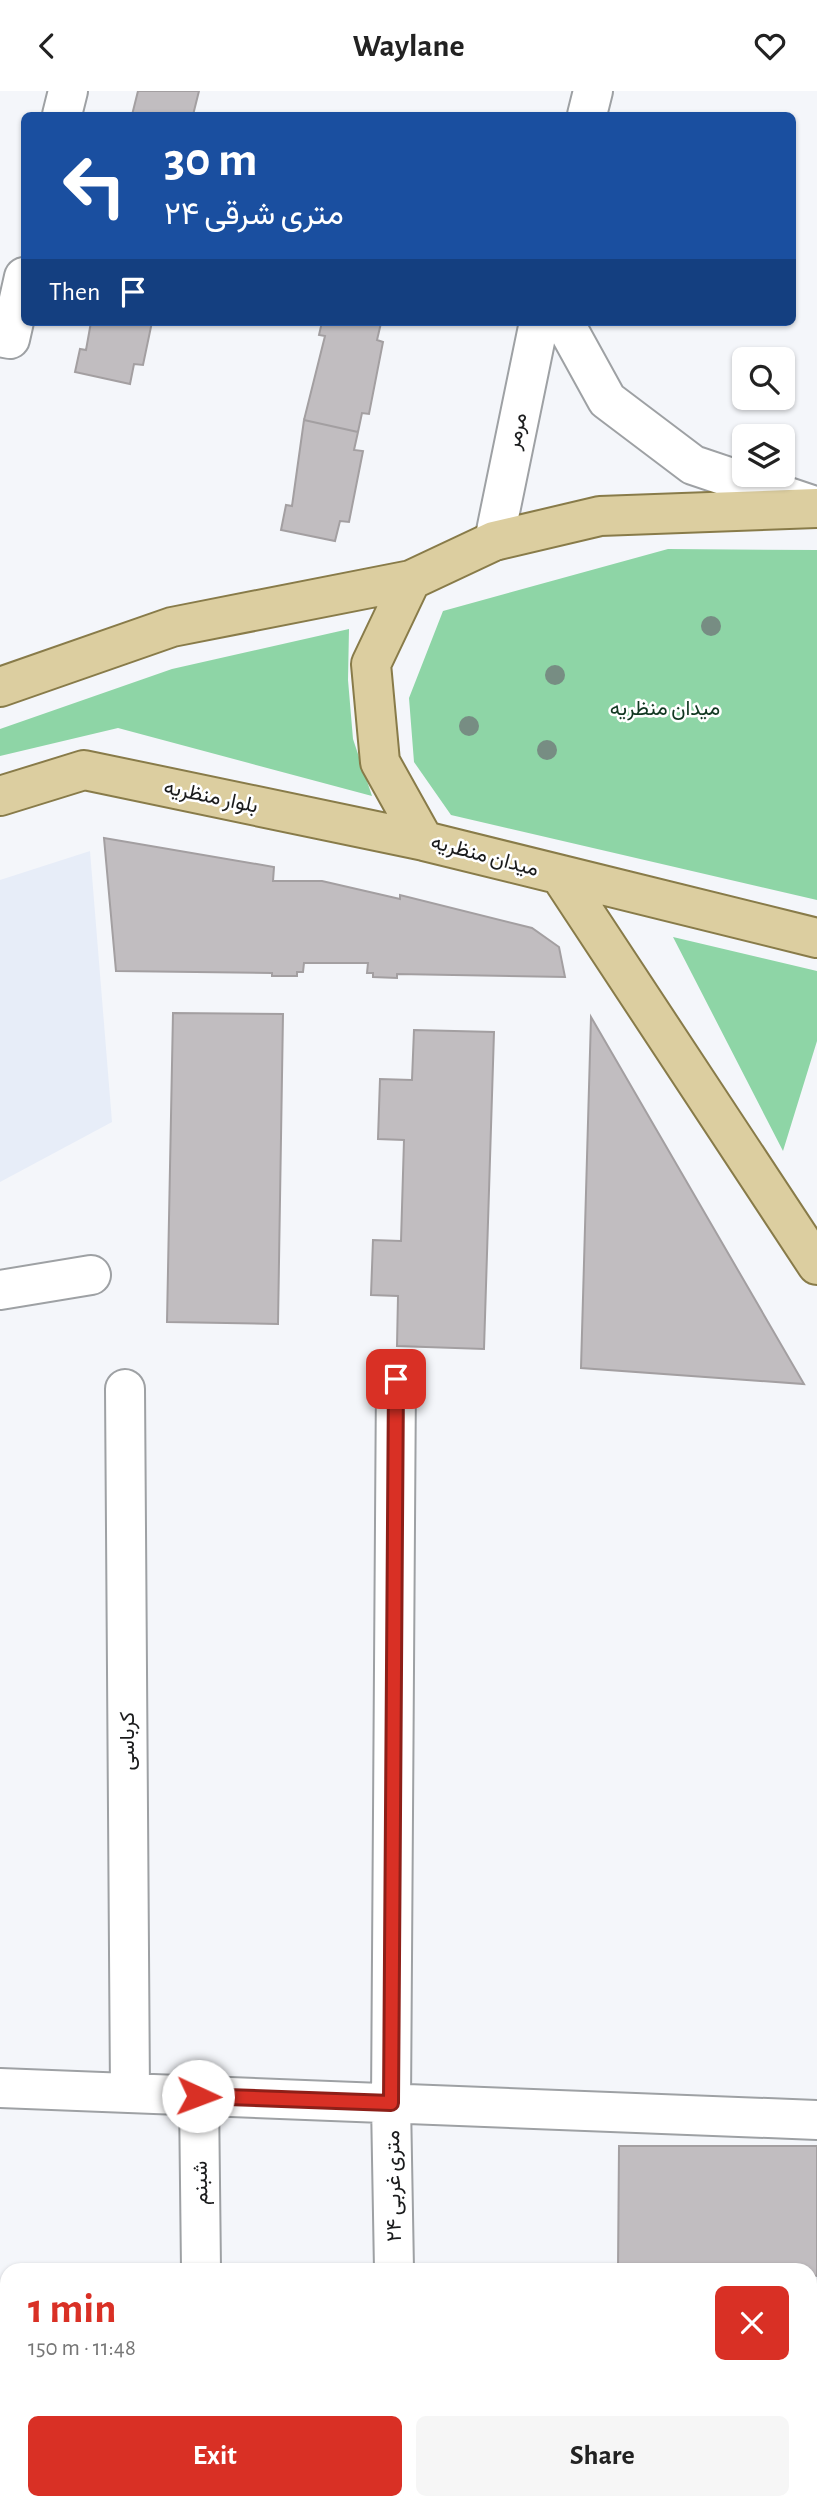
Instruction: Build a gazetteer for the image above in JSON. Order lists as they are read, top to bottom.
{
  "streets": {
    "main road": ["بلوار منظریه", "ميدان منظریه"],
    "street": [
      "مرمر",
      "کرباسی",
      "شبنم",
      "۲۴ متری غربی"
    ]
  },
  "crossings": [
    ["بلوار منظریه", "ميدان منظریه"]
  ],
  "parks": ["میدان منظریه"],
  "page": {
    "header": "Waylane",
    "turn": ["30 m", "۲۴ متری شرقی"],
    "then": "Then",
    "heading": ["1 min", "150 m · 11:48"],
    "buttons": ["Exit", "Share"]
  }
}
